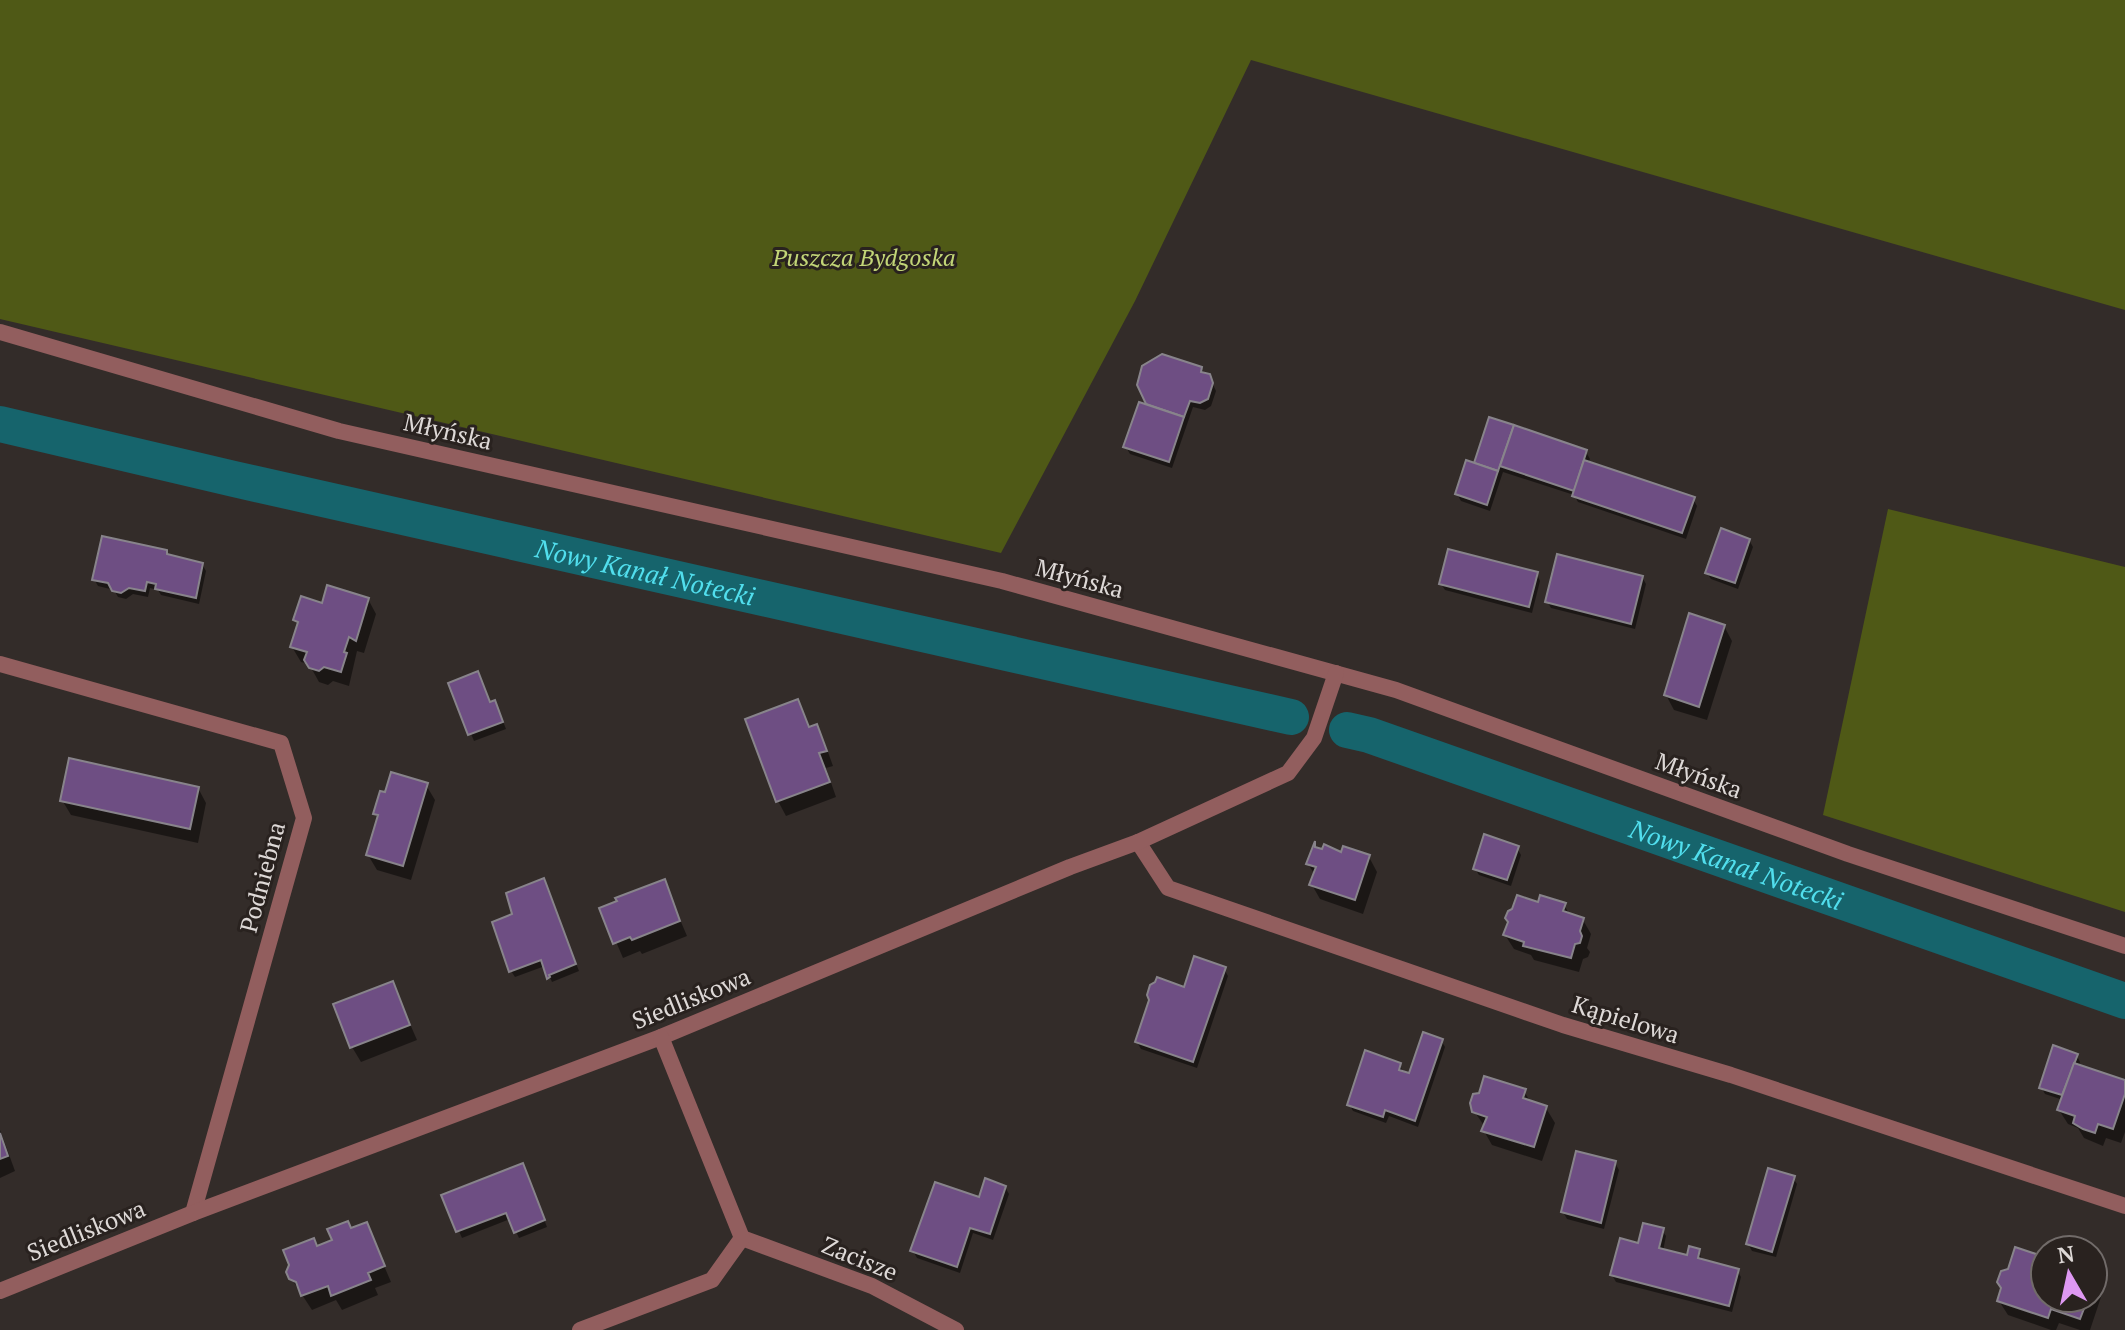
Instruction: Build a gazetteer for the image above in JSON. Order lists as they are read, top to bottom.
{
  "streets": {
    "street": [
      "Młyńska",
      "Podniebna",
      "Siedliskowa",
      "Kąpielowa",
      "Zacisze"
    ]
  },
  "crossings": [
    ["Młyńska", "Siedliskowa"],
    ["Podniebna", "Siedliskowa"],
    ["Siedliskowa", "Kąpielowa"]
  ],
  "water": ["Nowy Kanał Notecki"],
  "parks": ["Puszcza Bydgoska"],
  "north": "top"
}
